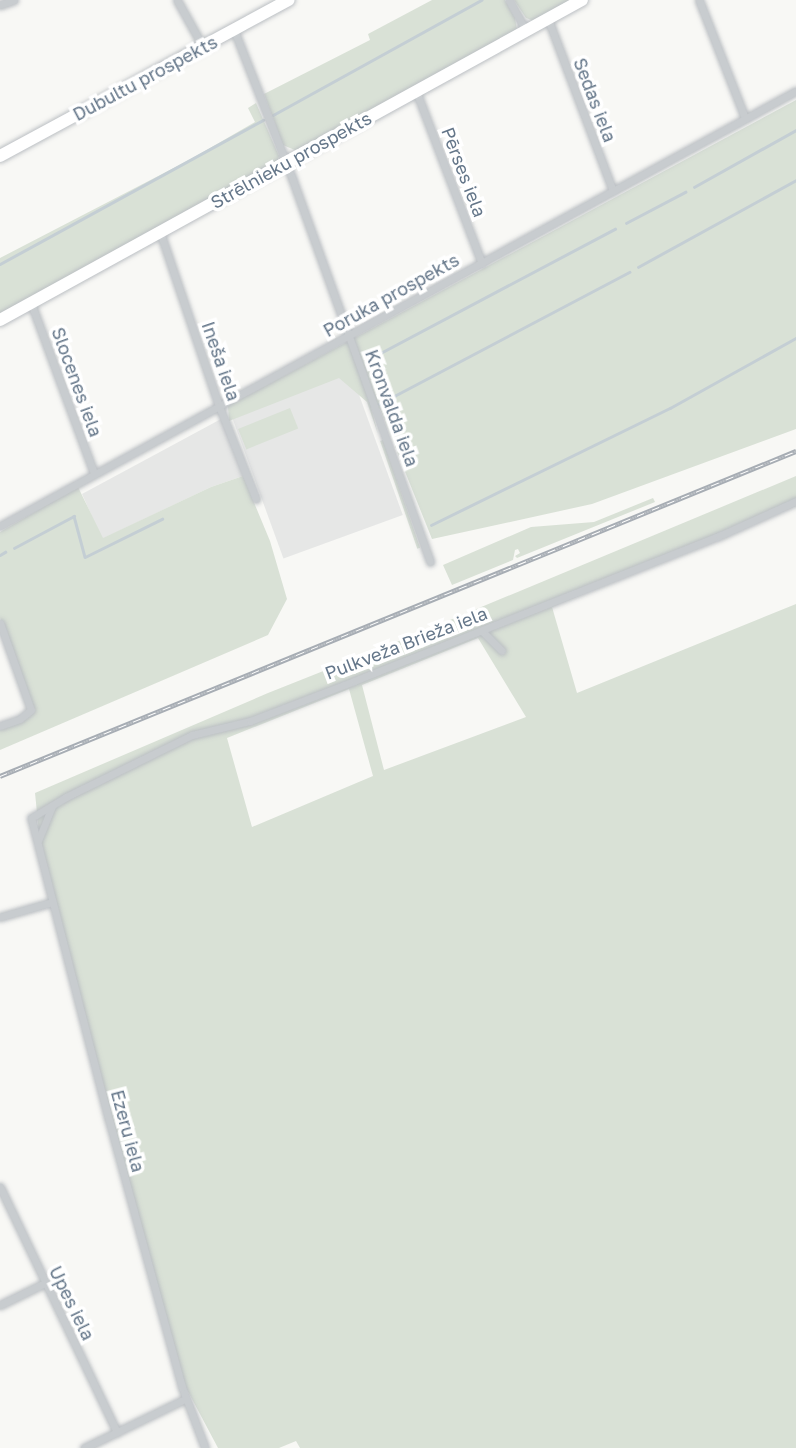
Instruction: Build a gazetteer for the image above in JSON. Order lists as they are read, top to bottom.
{
  "streets": {
    "main road": ["Dubultu prospekts", "Strēlnieku prospekts"],
    "street": [
      "Sedas iela",
      "Pērses iela",
      "Poruka prospekts",
      "Ineša iela",
      "Slocenes iela",
      "Kronvalda iela",
      "Pulkveža Brieža iela",
      "Ezeru iela",
      "Upes iela"
    ]
  },
  "crossings": [
    ["Dubultu prospekts", "Kronvalda iela"],
    ["Sedas iela", "Strēlnieku prospekts"],
    ["Sedas iela", "Poruka prospekts"],
    ["Strēlnieku prospekts", "Pērses iela"],
    ["Strēlnieku prospekts", "Ineša iela"],
    ["Strēlnieku prospekts", "Slocenes iela"],
    ["Strēlnieku prospekts", "Kronvalda iela"],
    ["Pērses iela", "Poruka prospekts"],
    ["Poruka prospekts", "Ineša iela"],
    ["Poruka prospekts", "Slocenes iela"],
    ["Poruka prospekts", "Kronvalda iela"],
    ["Pulkveža Brieža iela", "Ezeru iela"]
  ]
}
